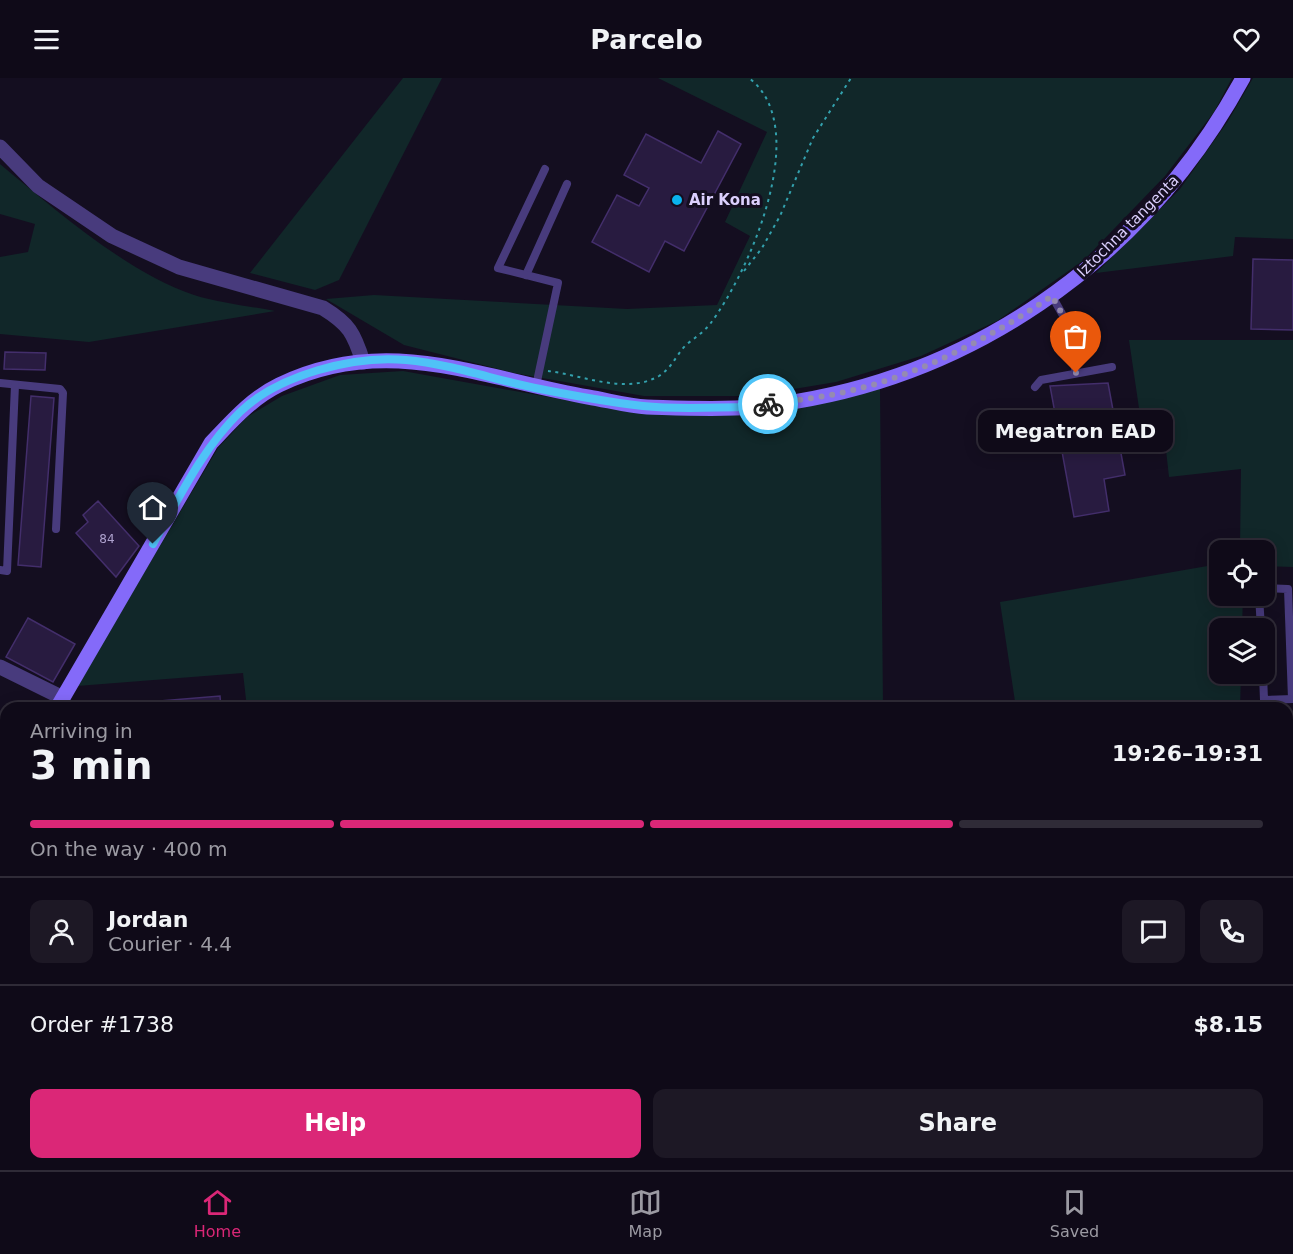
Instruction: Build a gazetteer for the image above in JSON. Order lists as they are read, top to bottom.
{
  "streets": {
    "street": ["Iztochna tangenta"]
  },
  "places": ["Air Kona", "Megatron EAD"],
  "house_numbers": ["84"],
  "page": {
    "header": "Parcelo",
    "bubble": "Megatron EAD",
    "heading": ["3 min", "Arriving in", "19:26–19:31"],
    "panel": [
      "Jordan",
      "Courier · 4.4",
      "Order #1738",
      "$8.15"
    ],
    "bar": "On the way · 400 m",
    "buttons": ["Help", "Share"],
    "tabs": ["Home", "Map", "Saved"]
  }
}
